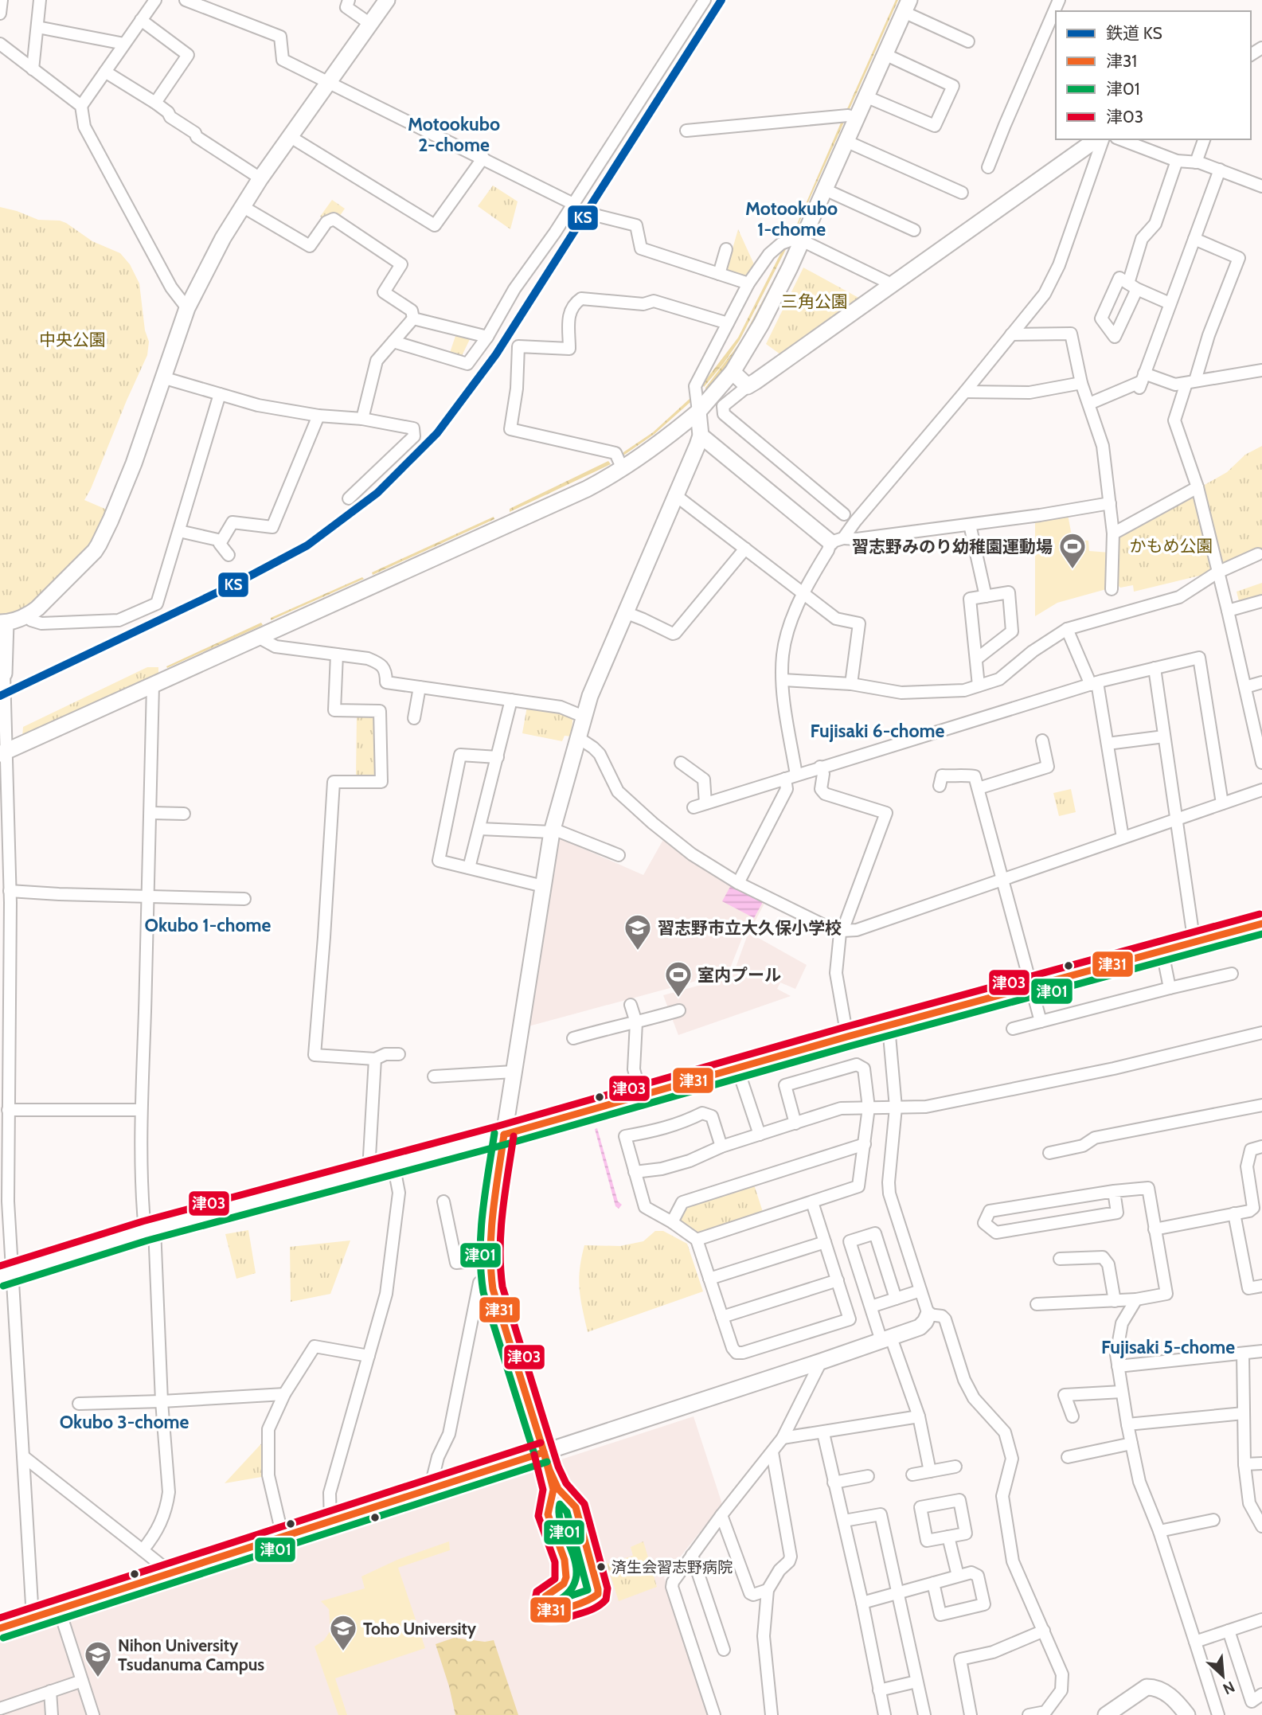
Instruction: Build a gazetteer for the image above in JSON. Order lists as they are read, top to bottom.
{
  "districts": [
    "Motookubo 2-chome",
    "Motookubo 1-chome",
    "Fujisaki 6-chome",
    "Okubo 1-chome",
    "Fujisaki 5-chome",
    "Okubo 3-chome"
  ],
  "parks": ["三角公園", "中央公園", "かもめ公園"],
  "places": {
    "sports": ["習志野みのり幼稚園運動場", "室内プール"],
    "school or university": ["習志野市立大久保小学校", "Toho University", "Nihon University Tsudanuma Campus"],
    "other": ["済生会習志野病院"]
  },
  "lines": [
    "rail line KS",
    "transit line 津03",
    "transit line 津31",
    "transit line 津01"
  ],
  "legend": [
    "鉄道 KS",
    "津31",
    "津01",
    "津03"
  ],
  "north": "bottom right"
}
